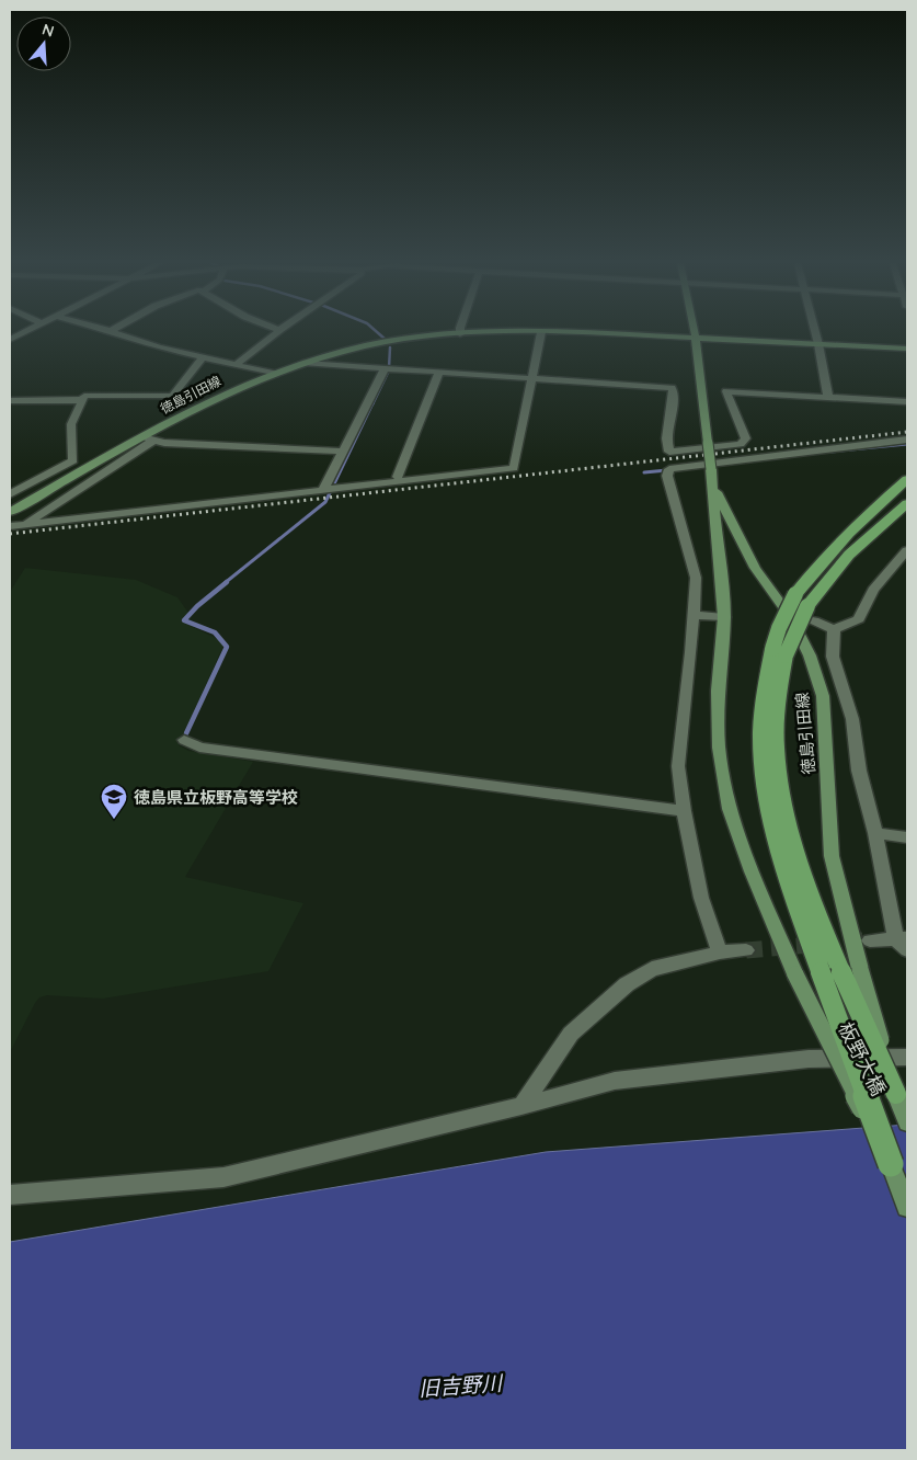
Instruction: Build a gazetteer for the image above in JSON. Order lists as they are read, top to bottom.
{
  "streets": {
    "main road": ["徳島引田線", "板野大橋"]
  },
  "crossings": [
    ["徳島引田線", "板野大橋"]
  ],
  "water": ["旧吉野川"],
  "places": {
    "school or university": ["徳島県立板野高等学校"]
  },
  "north": "top"
}
